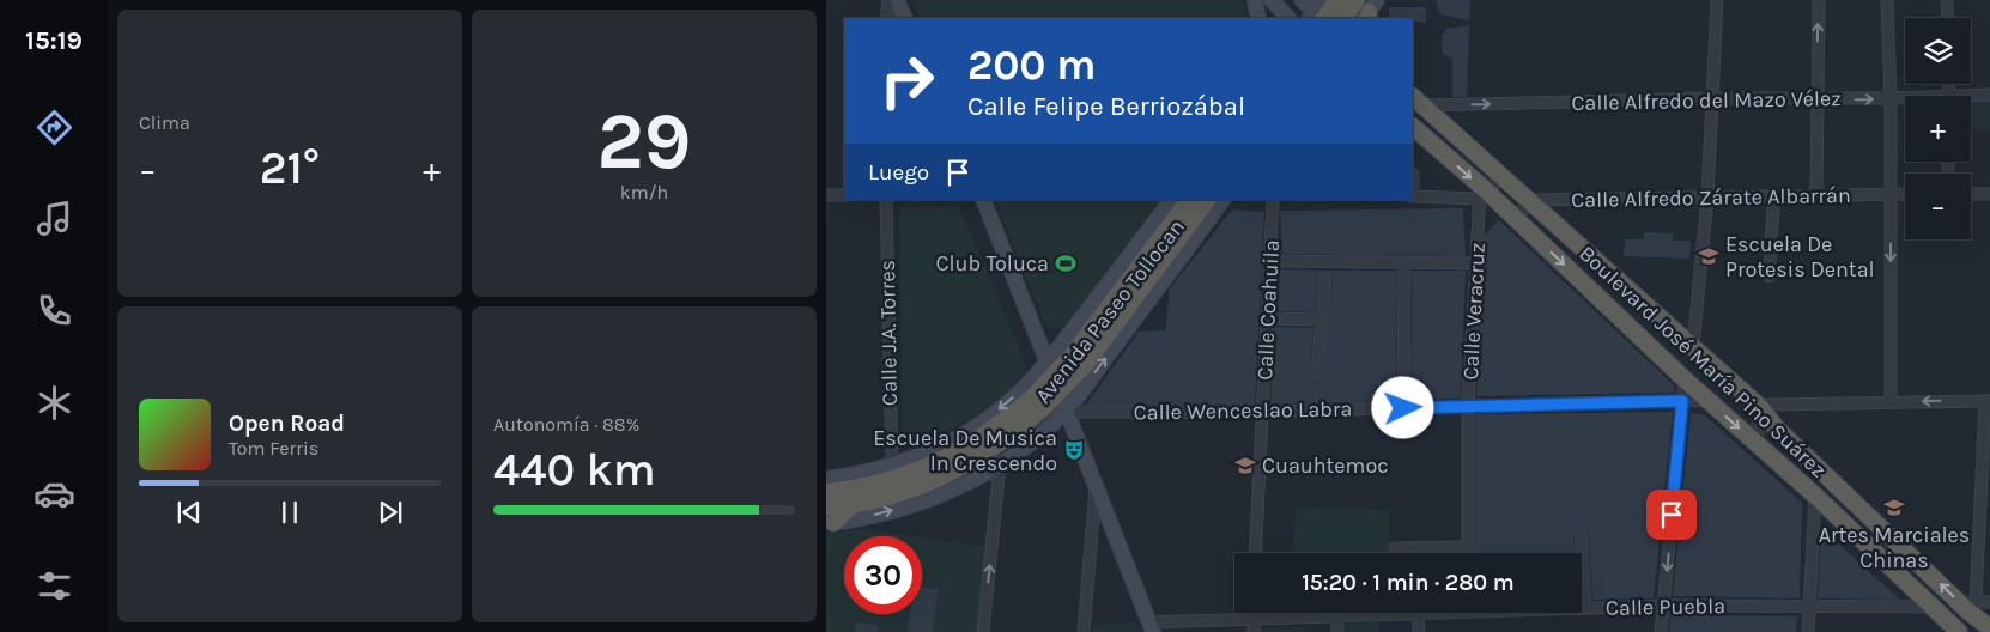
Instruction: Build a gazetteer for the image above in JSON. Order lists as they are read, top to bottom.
{
  "streets": {
    "highway": ["Avenida Paseo Tollocan", "Boulevard José María Pino Suárez"],
    "street": [
      "Calle Alfredo del Mazo Vélez",
      "Calle Alfredo Zárate Albarrán",
      "Calle Coahuila",
      "Calle Veracruz",
      "Calle J.A. Torres",
      "Calle Wenceslao Labra",
      "Calle Puebla"
    ]
  },
  "crossings": [
    ["Calle Alfredo del Mazo Vélez", "Boulevard José María Pino Suárez"],
    ["Calle Alfredo Zárate Albarrán", "Boulevard José María Pino Suárez"],
    ["Calle Coahuila", "Calle Wenceslao Labra"],
    ["Avenida Paseo Tollocan", "Calle J.A. Torres"],
    ["Avenida Paseo Tollocan", "Calle Wenceslao Labra"],
    ["Calle Veracruz", "Boulevard José María Pino Suárez"],
    ["Calle Veracruz", "Calle Wenceslao Labra"],
    ["Boulevard José María Pino Suárez", "Calle Wenceslao Labra"],
    ["Boulevard José María Pino Suárez", "Calle Puebla"]
  ],
  "one_way": ["Calle Alfredo del Mazo Vélez"],
  "places": {
    "school or university": ["Escuela De Protesis Dental", "Cuauhtemoc", "Artes Marciales Chinas"],
    "sports": ["Club Toluca"],
    "theatre": ["Escuela De Musica In Crescendo"]
  },
  "page": {
    "tabs": "15:19",
    "tile": [
      "Clima",
      ["29", "km/h"],
      ["Autonomía · 88%", "440 km"]
    ],
    "map_buttons": ["+", "−"],
    "turn": ["200 m", "Calle Felipe Berriozábal"],
    "heat": ["−", "21°", "+"],
    "then": "Luego",
    "song": ["Open Road", "Tom Ferris"],
    "limit": "30",
    "trip": "15:20 · 1 min · 280 m"
  }
}
